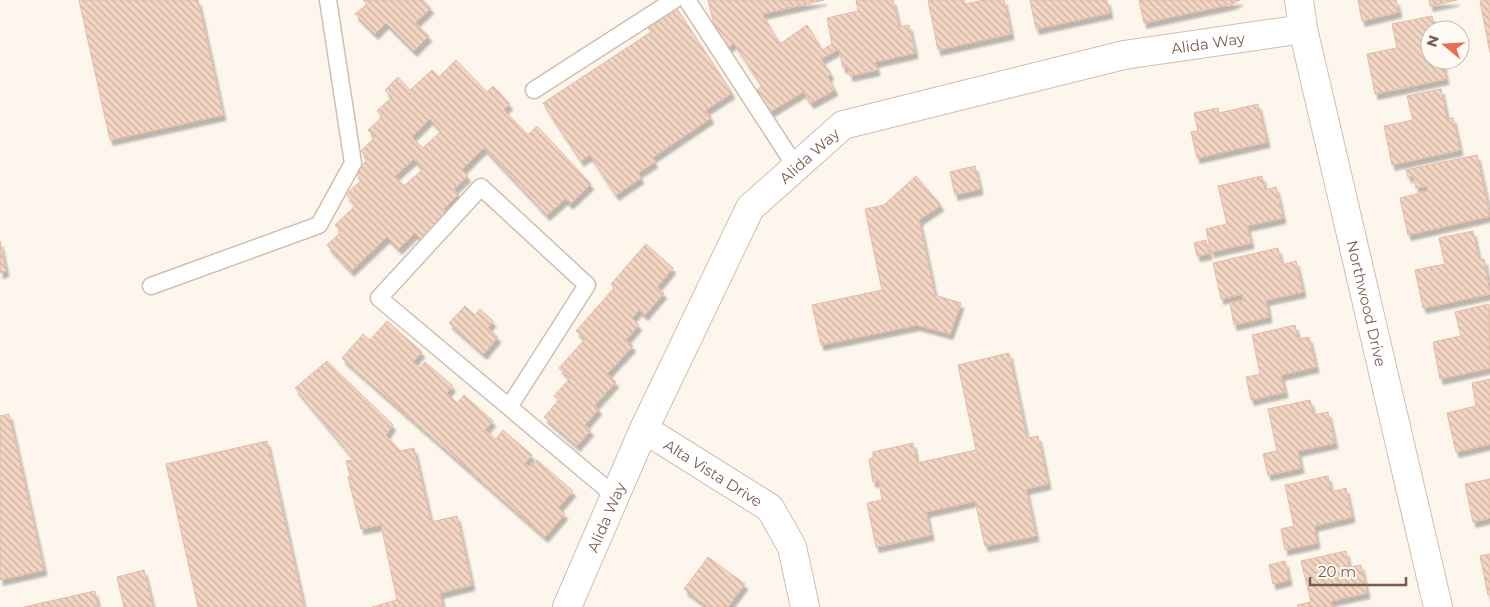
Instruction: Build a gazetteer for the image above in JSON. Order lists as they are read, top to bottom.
{
  "streets": {
    "street": ["Alida Way", "Northwood Drive", "Alta Vista Drive"]
  },
  "crossings": [
    ["Alida Way", "Northwood Drive"],
    ["Alida Way", "Alta Vista Drive"]
  ],
  "scale_bar": "20 m",
  "north": "left"
}
